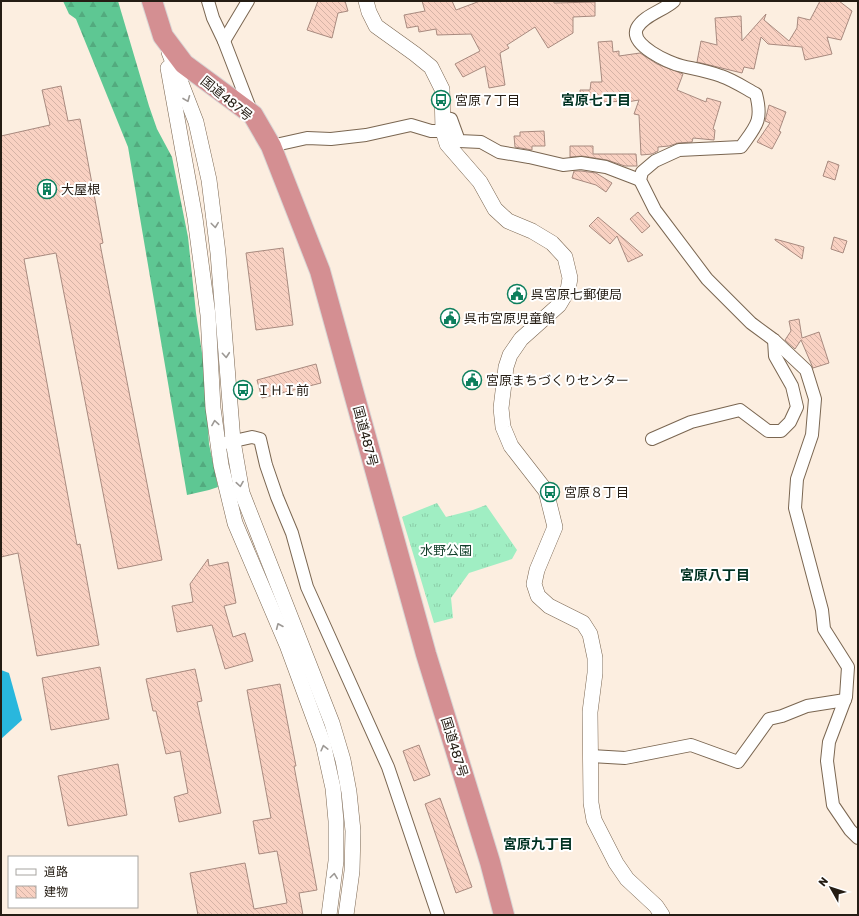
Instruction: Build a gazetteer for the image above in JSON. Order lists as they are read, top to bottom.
{
  "streets": {
    "highway": ["国道487号"]
  },
  "districts": ["宮原七丁目", "宮原八丁目", "宮原九丁目"],
  "parks": ["水野公園"],
  "places": {
    "bus stop": ["宮原７丁目", "ＩＨＩ前", "宮原８丁目"],
    "building": ["大屋根"],
    "public building": ["呉宮原七郵便局", "呉市宮原児童館", "宮原まちづくりセンター"]
  },
  "legend": ["道路", "建物"],
  "north": "top left"
}
